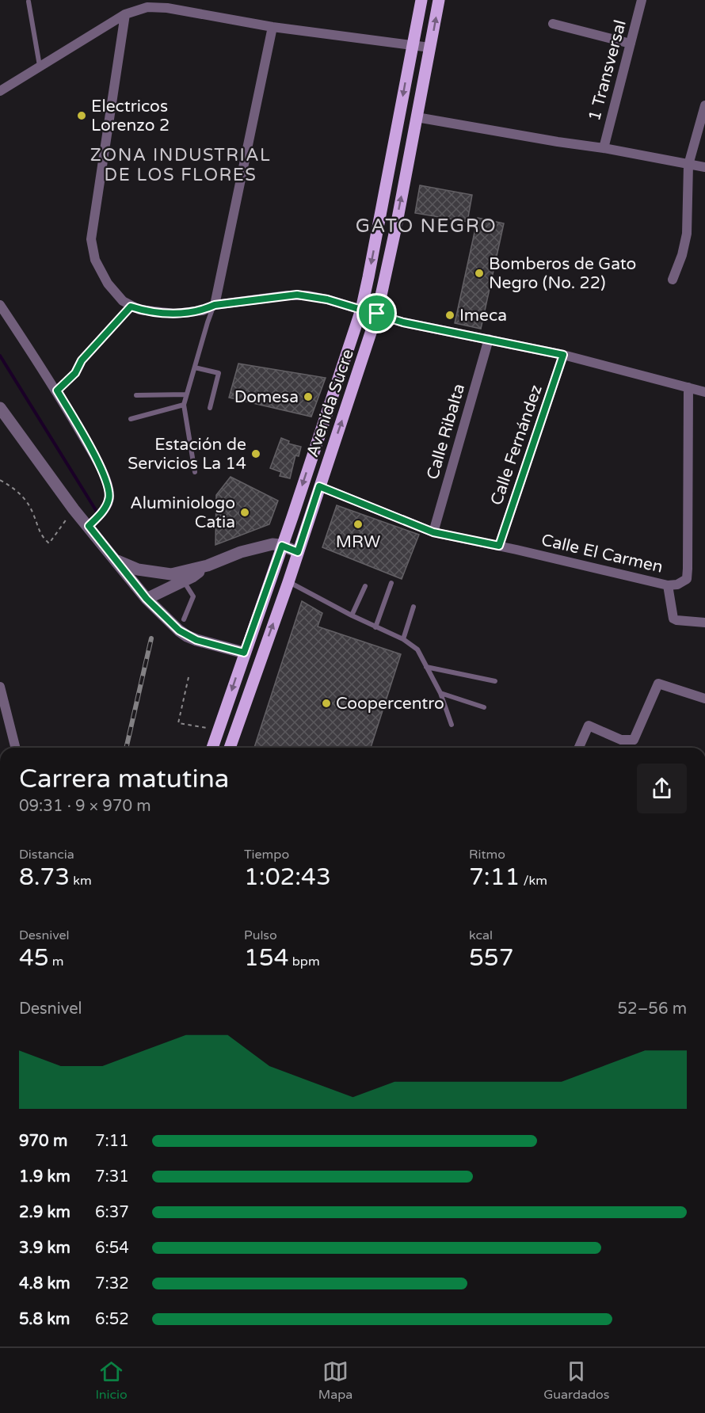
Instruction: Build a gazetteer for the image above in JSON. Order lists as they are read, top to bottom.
{
  "streets": {
    "main road": ["Avenida Sucre"],
    "street": [
      "1 Transversal",
      "Calle Ribalta",
      "Calle Fernández",
      "Calle El Carmen"
    ]
  },
  "crossings": [
    ["Avenida Sucre", "Calle El Carmen"],
    ["Calle Ribalta", "Calle El Carmen"],
    ["Calle Fernández", "Calle El Carmen"]
  ],
  "districts": ["ZONA INDUSTRIAL DE LOS FLORES", "GATO NEGRO"],
  "places": [
    "Electricos Lorenzo 2",
    "Bomberos de Gato Negro (No. 22)",
    "Imeca",
    "Domesa",
    "Estación de Servicios La 14",
    "Aluminiologo Catia",
    "MRW",
    "Coopercentro"
  ],
  "page": {
    "heading": ["Carrera matutina", "09:31 · 9 × 970 m"],
    "stats": [
      ["Distancia", "8.73 km"],
      ["Tiempo", "1:02:43"],
      ["Ritmo", "7:11 /km"],
      ["Desnivel", "45 m"],
      ["Pulso", "154 bpm"],
      ["kcal", "557"]
    ],
    "chart": ["Desnivel", "52–56 m"],
    "list": [
      {
        "name": "970 m",
        "note": "7:11"
      },
      {
        "name": "1.9 km",
        "note": "7:31"
      },
      {
        "name": "2.9 km",
        "note": "6:37"
      },
      {
        "name": "3.9 km",
        "note": "6:54"
      },
      {
        "name": "4.8 km",
        "note": "7:32"
      },
      {
        "name": "5.8 km",
        "note": "6:52"
      }
    ],
    "tabs": ["Inicio", "Mapa", "Guardados"]
  }
}
